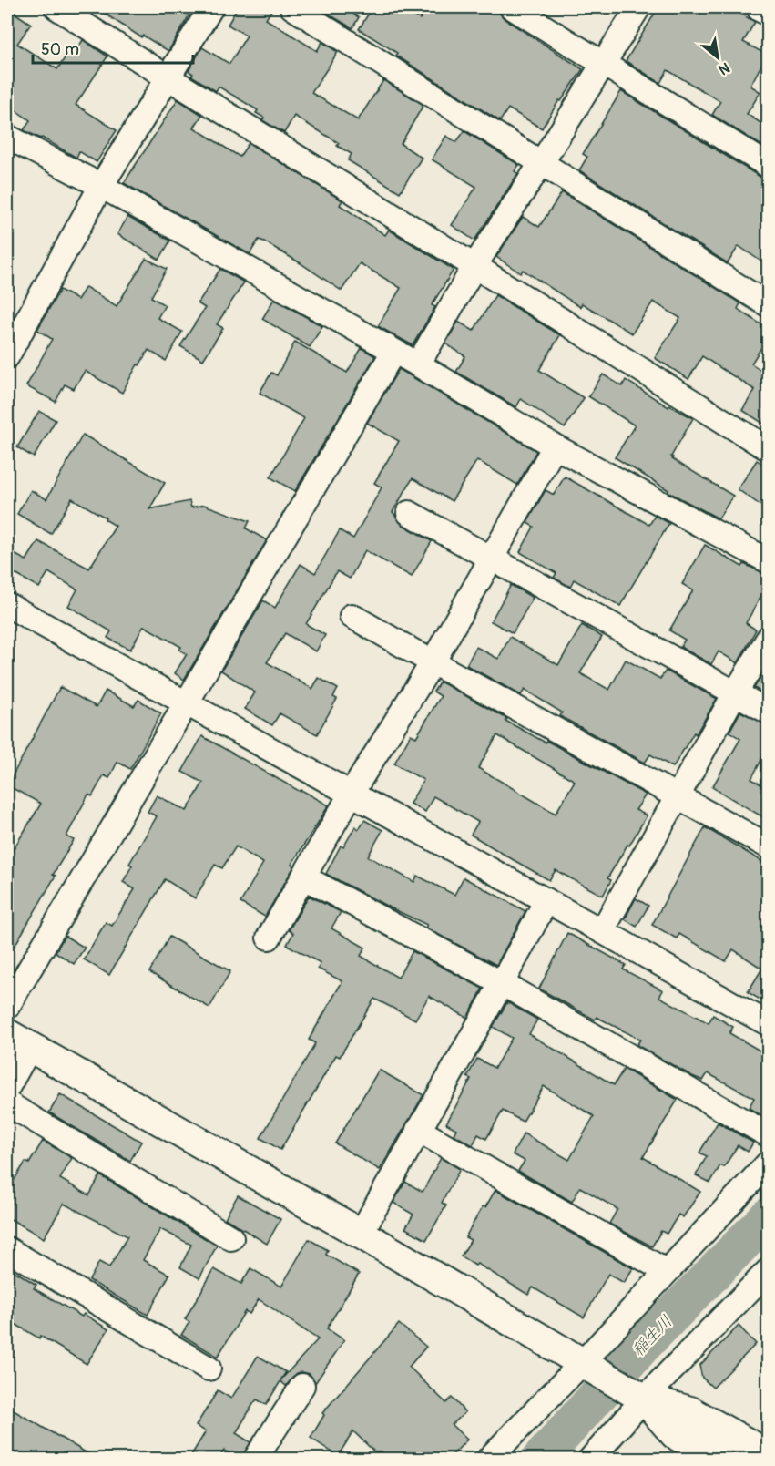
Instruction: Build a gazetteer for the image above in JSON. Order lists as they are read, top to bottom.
{
  "water": ["稲生川"],
  "scale_bar": "50 m",
  "north": "bottom right"
}
